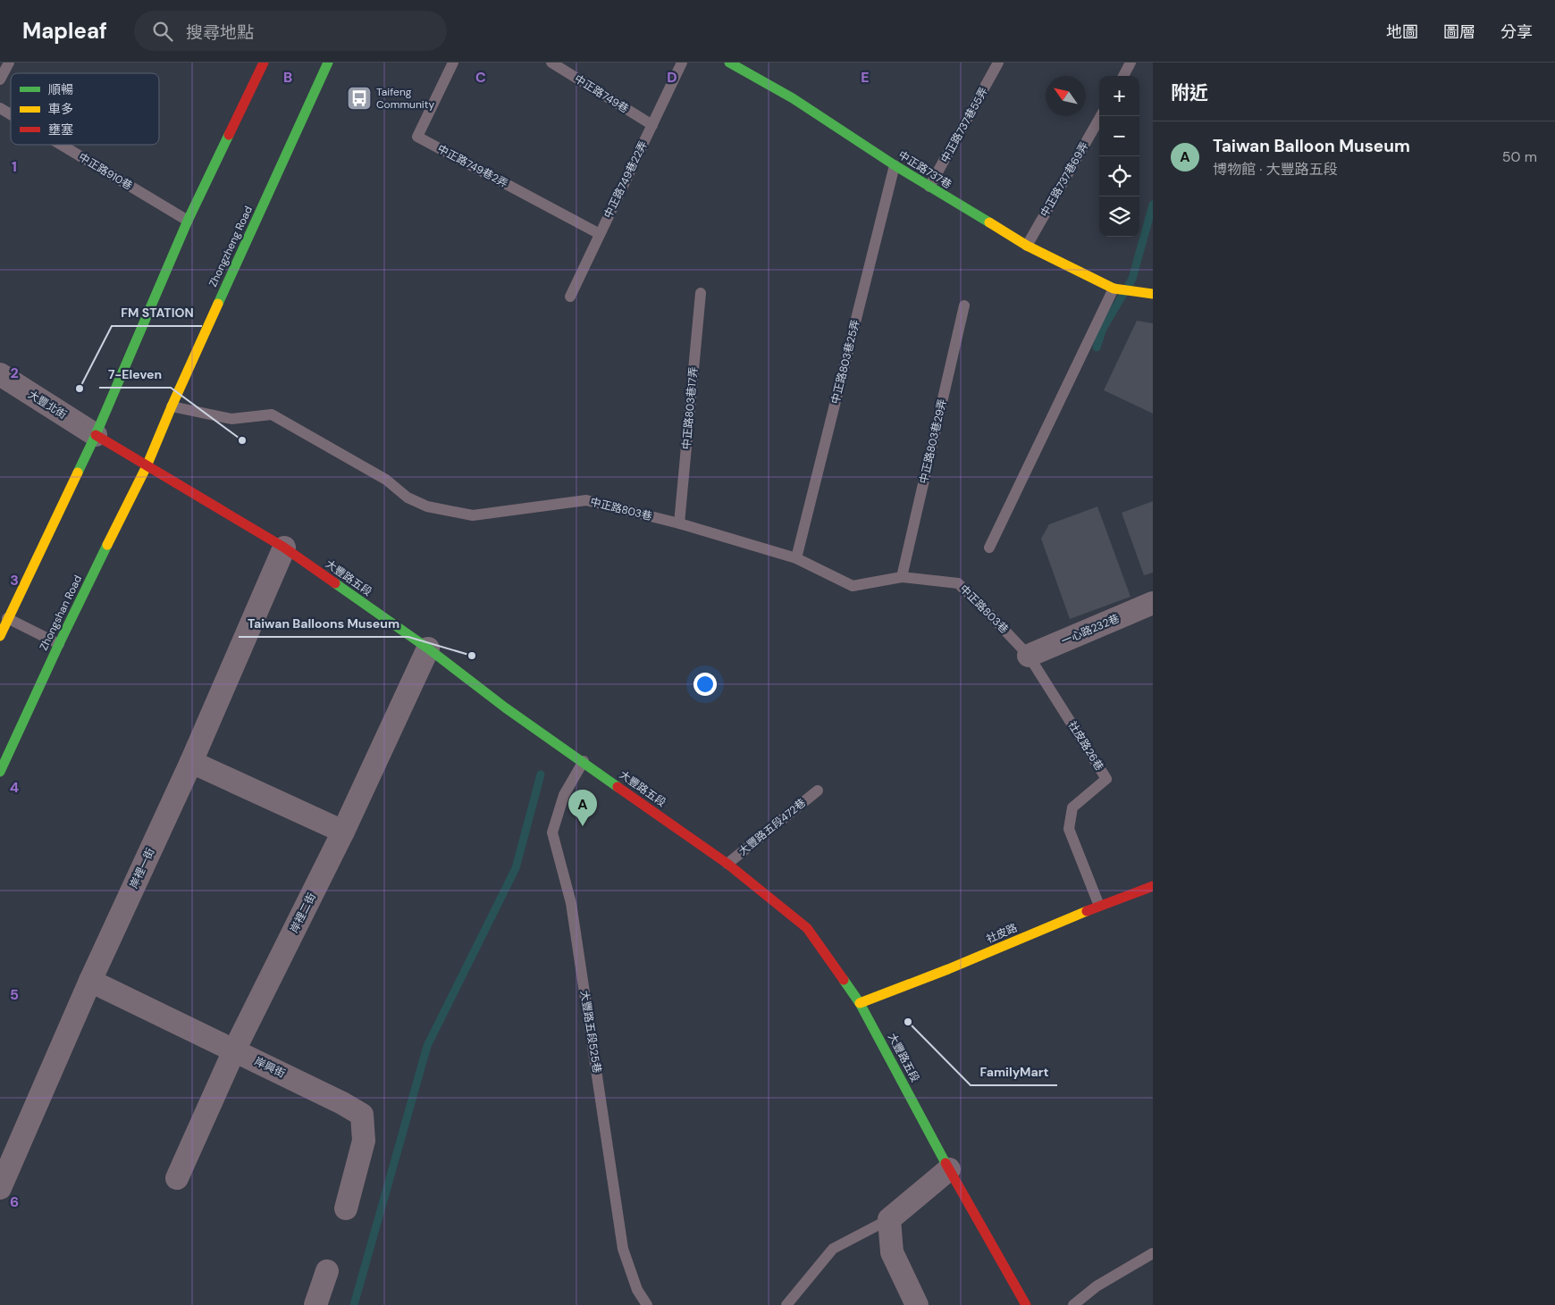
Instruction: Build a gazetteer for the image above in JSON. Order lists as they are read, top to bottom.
{
  "streets": {
    "street": [
      "中正路737巷",
      "Zhongzheng Road",
      "大豐北街",
      "大豐路五段",
      "Zhongshan Road",
      "一心路232巷",
      "岸裡一街",
      "岸裡二街",
      "社皮路",
      "岸興街"
    ],
    "lane": [
      "中正路749巷",
      "中正路737巷55弄",
      "中正路749巷2弄",
      "中正路910巷",
      "中正路749巷22弄",
      "中正路737巷69弄",
      "中正路803巷25弄",
      "中正路803巷17弄",
      "中正路803巷29弄",
      "中正路803巷",
      "社皮路26巷",
      "大豐路五段472巷",
      "大豐路五段525巷"
    ]
  },
  "crossings": [
    ["中正路749巷", "中正路749巷22弄"],
    ["中正路737巷55弄", "中正路737巷"],
    ["中正路749巷2弄", "中正路749巷22弄"],
    ["中正路737巷", "中正路737巷69弄"],
    ["中正路737巷", "中正路803巷25弄"],
    ["Zhongzheng Road", "中正路803巷"],
    ["Zhongzheng Road", "大豐路五段"],
    ["Zhongzheng Road", "Zhongshan Road"],
    ["中正路803巷25弄", "中正路803巷"],
    ["大豐北街", "大豐路五段"],
    ["中正路803巷17弄", "中正路803巷"],
    ["中正路803巷29弄", "中正路803巷"],
    ["中正路803巷", "一心路232巷"],
    ["中正路803巷", "社皮路26巷"],
    ["大豐路五段", "Zhongshan Road"],
    ["大豐路五段", "大豐路五段472巷"],
    ["大豐路五段", "岸裡一街"],
    ["大豐路五段", "岸裡二街"],
    ["大豐路五段", "社皮路"],
    ["大豐路五段", "大豐路五段525巷"],
    ["一心路232巷", "社皮路26巷"],
    ["社皮路26巷", "社皮路"],
    ["岸裡一街", "岸興街"],
    ["岸裡二街", "岸興街"]
  ],
  "places": {
    "bus stop": ["Taifeng Community"],
    "other": [
      "FM STATION",
      "7-Eleven",
      "Taiwan Balloons Museum",
      "FamilyMart"
    ]
  },
  "legend": ["順暢", "車多", "壅塞"],
  "north": "top left",
  "page": {
    "header": "Mapleaf",
    "search": "搜尋地點",
    "nav": ["地圖", "圖層", "分享"],
    "heading": "附近",
    "map_buttons": ["+", "−"],
    "list": [
      {
        "mark": "A",
        "name": "Taiwan Balloon Museum",
        "note": "博物館 · 大豐路五段",
        "value": "50 m"
      }
    ],
    "pins": "A"
  },
  "grid": {
    "columns": [
      "B",
      "C",
      "D",
      "E"
    ],
    "rows": [
      "1",
      "2",
      "3",
      "4",
      "5",
      "6"
    ]
  }
}
